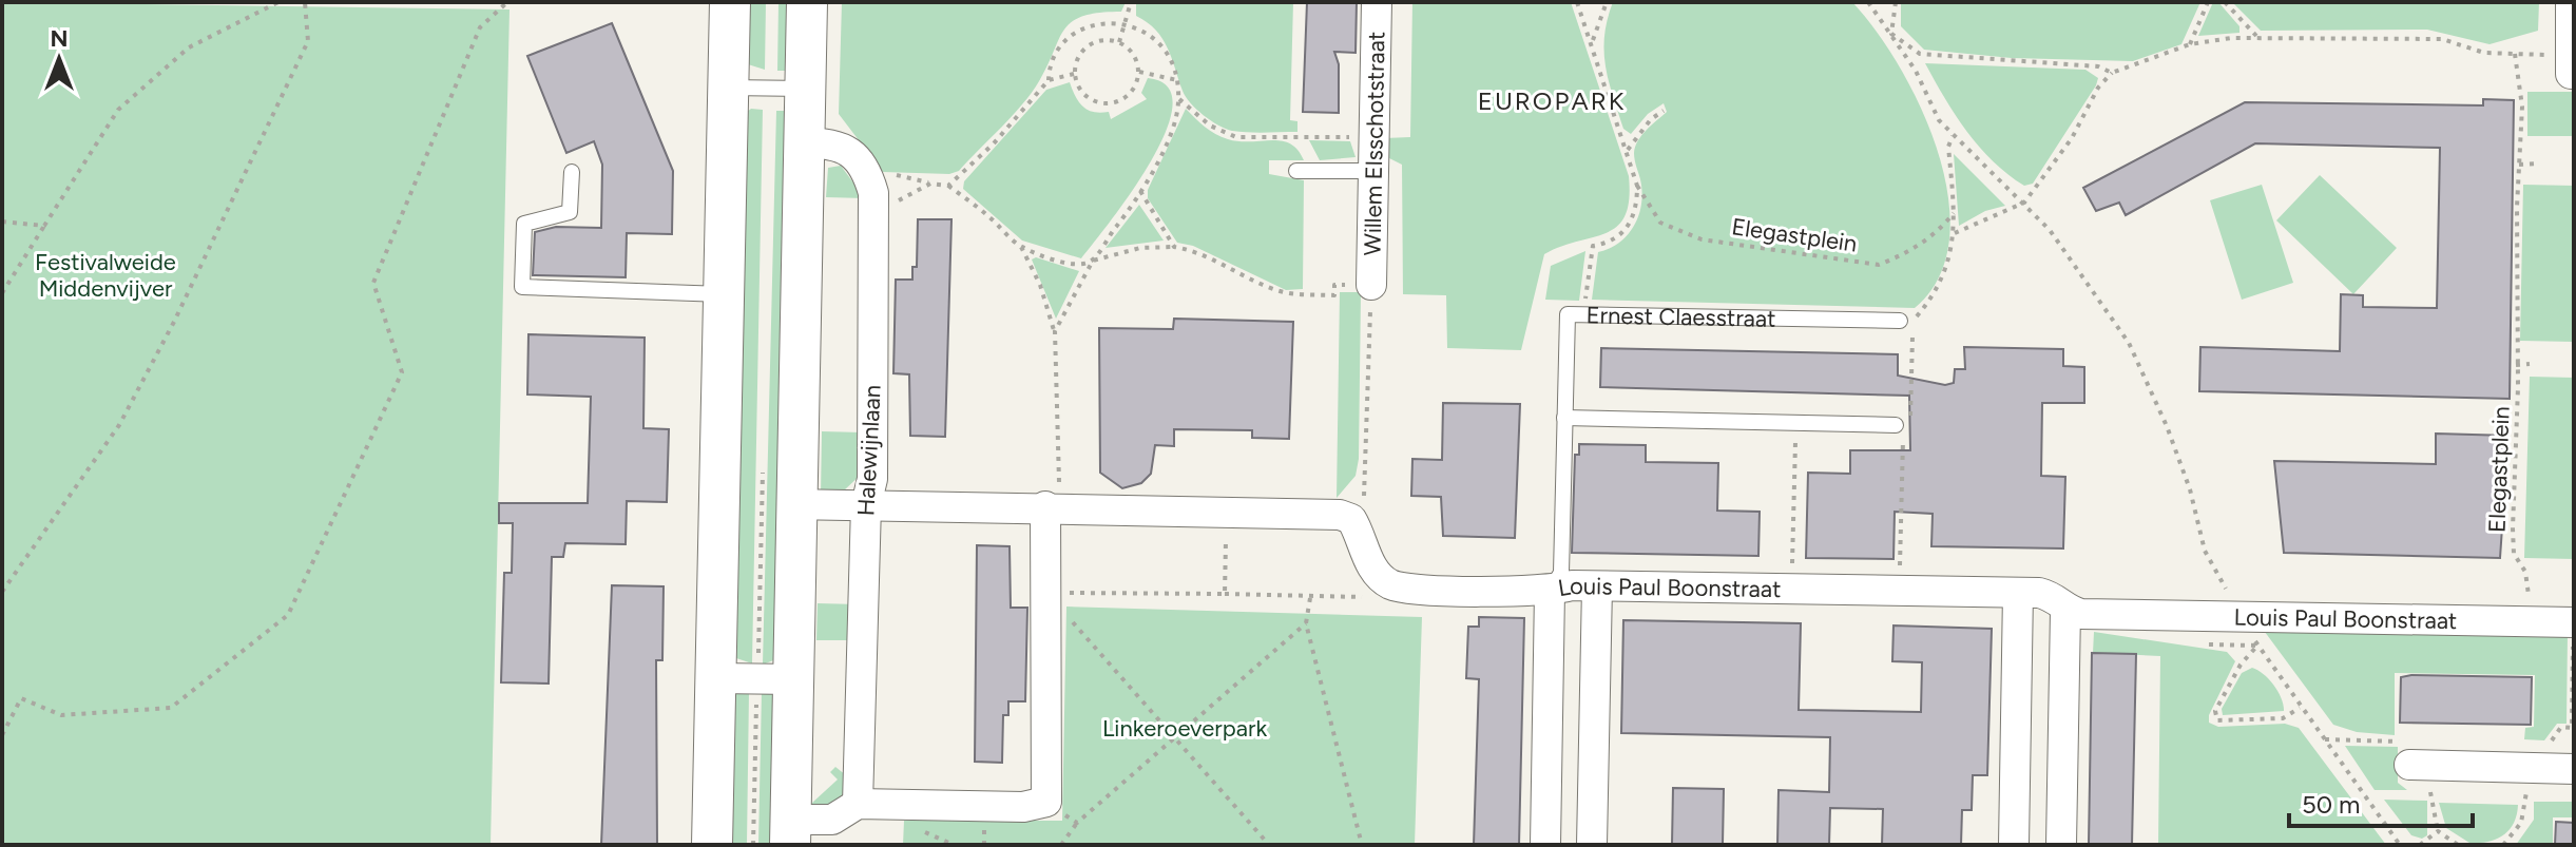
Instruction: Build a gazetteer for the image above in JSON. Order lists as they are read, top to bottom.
{
  "streets": {
    "street": [
      "Willem Elsschotstraat",
      "Ernest Claesstraat",
      "Halewijnlaan",
      "Louis Paul Boonstraat"
    ],
    "path": ["Elegastplein"]
  },
  "crossings": [
    ["Elegastplein", "Ernest Claesstraat"],
    ["Elegastplein", "Louis Paul Boonstraat"],
    ["Ernest Claesstraat", "Louis Paul Boonstraat"]
  ],
  "districts": ["EUROPARK"],
  "parks": ["Festivalweide Middenvijver", "Linkeroeverpark"],
  "scale_bar": "50 m",
  "north": "top"
}
